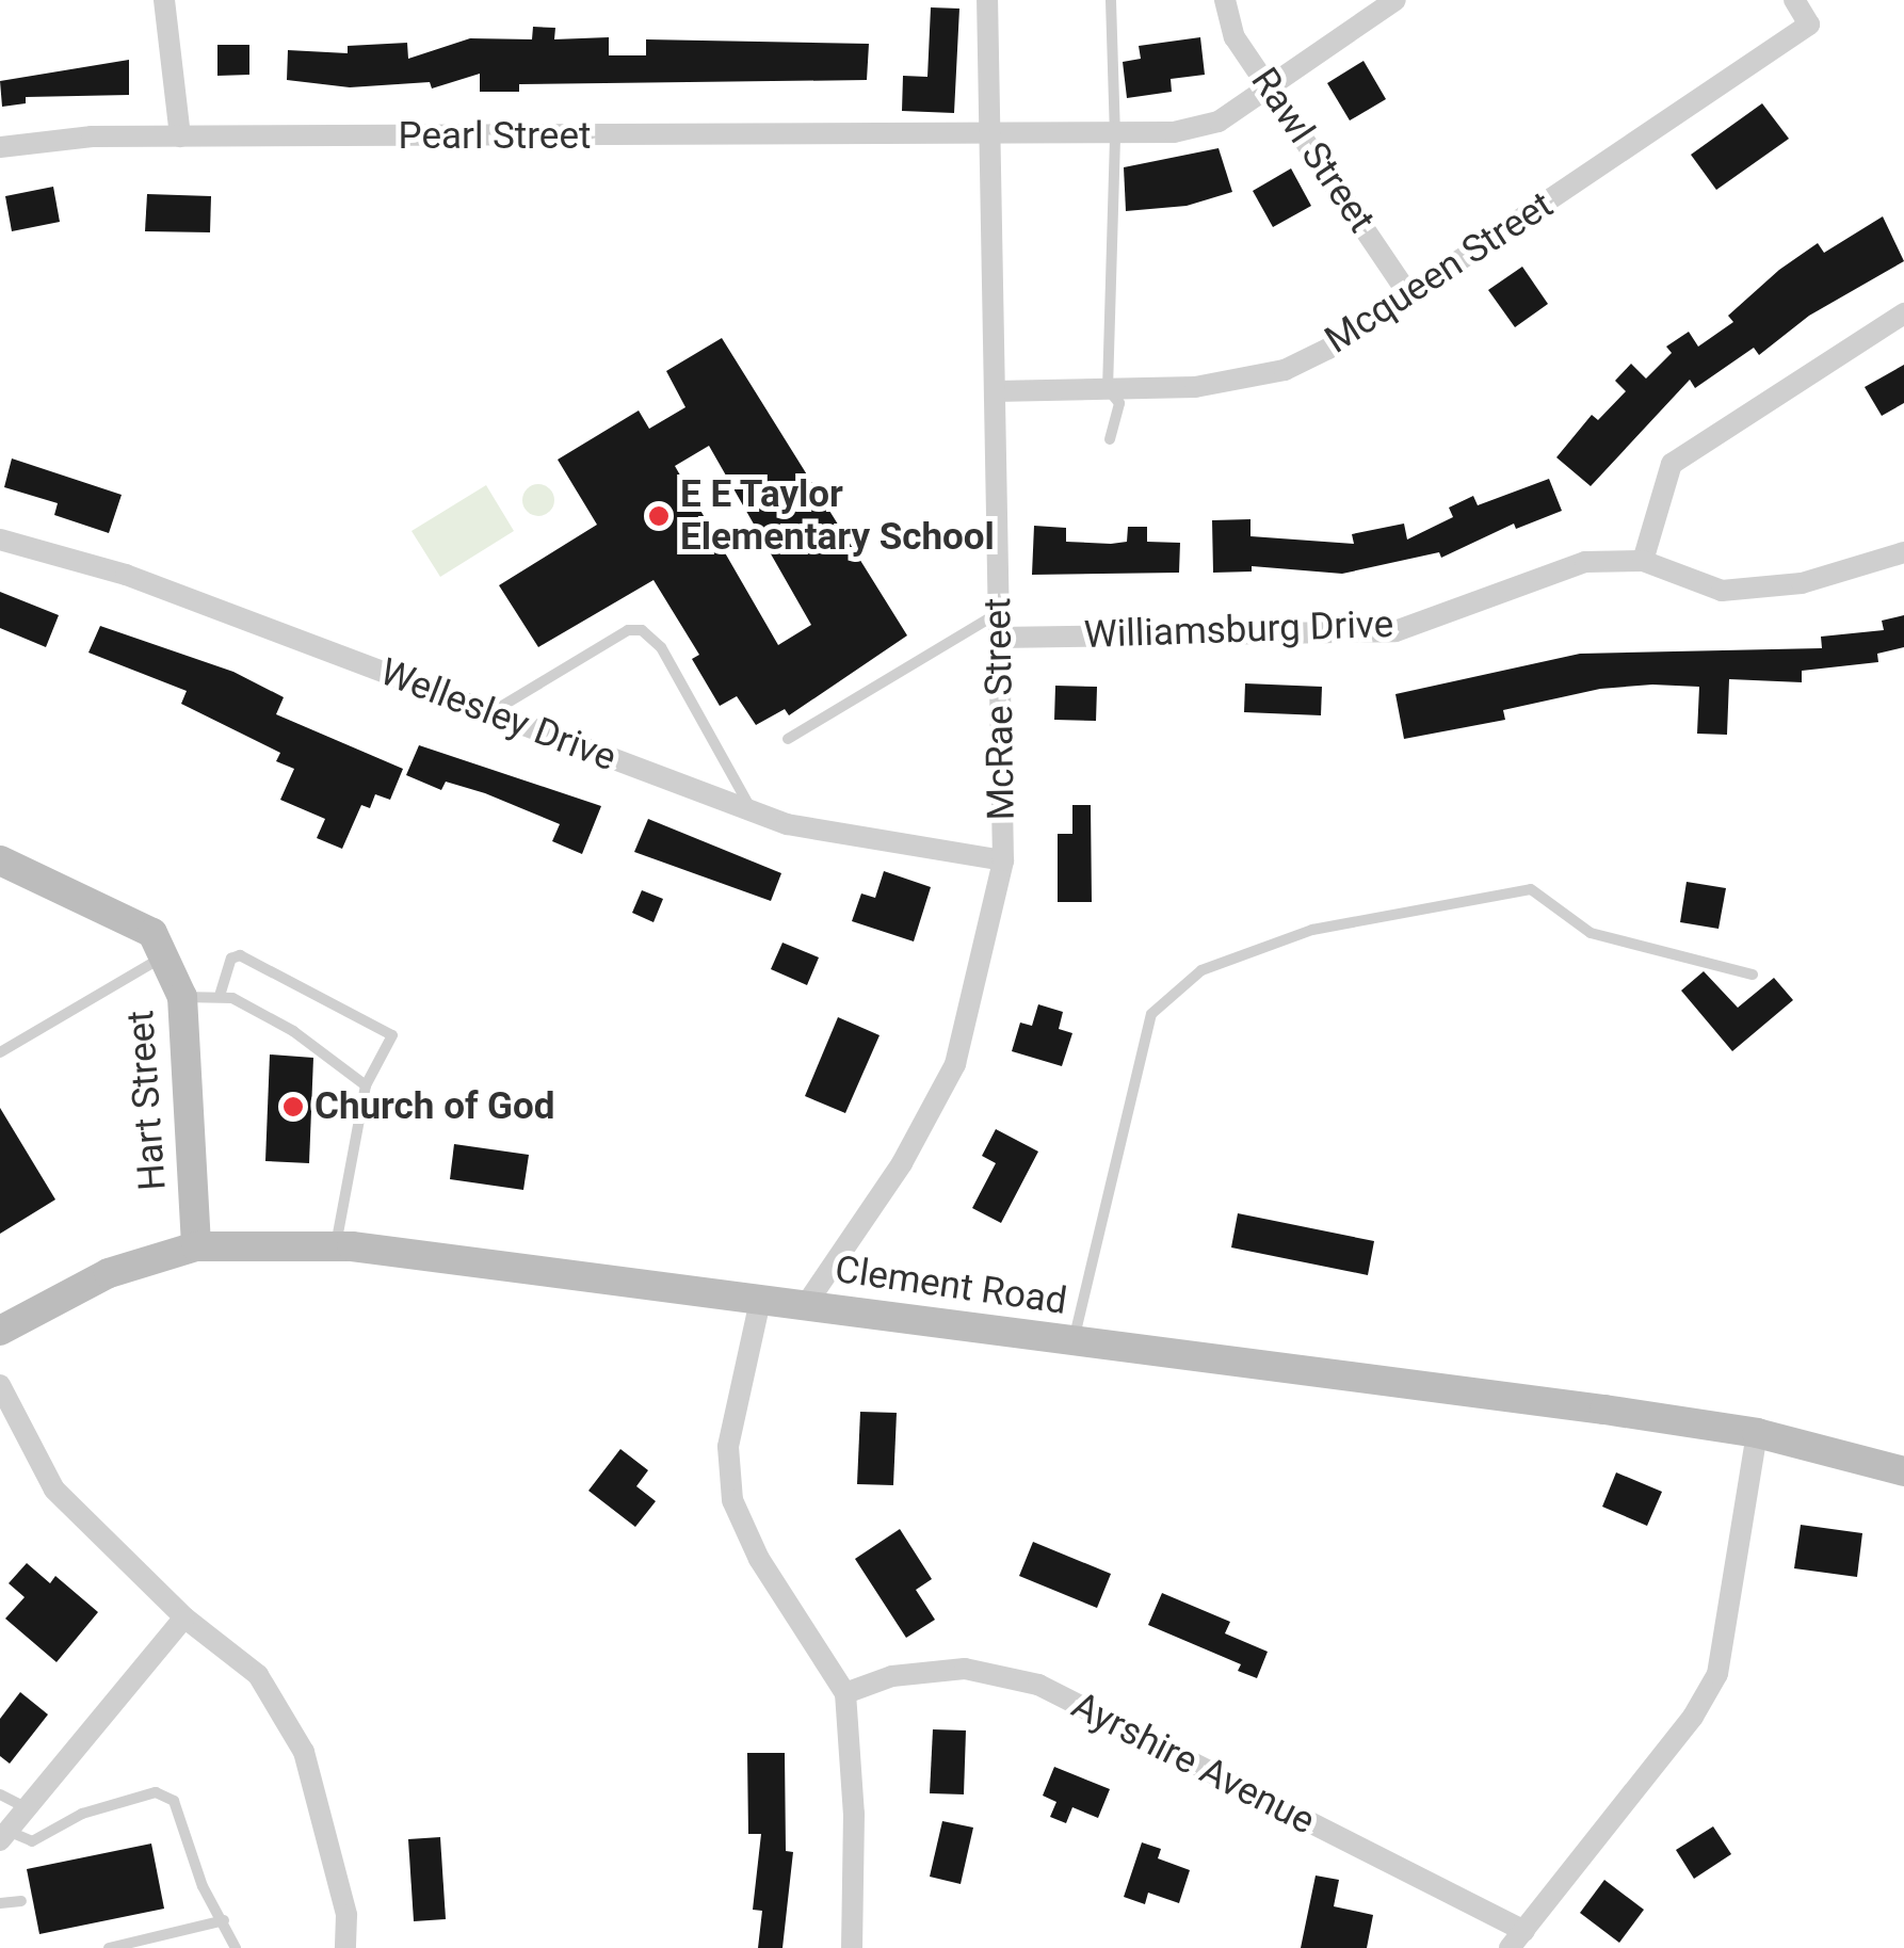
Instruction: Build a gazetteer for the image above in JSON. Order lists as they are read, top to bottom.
{
  "streets": {
    "street": [
      "Pearl Street",
      "Rawl Street",
      "Mcqueen Street",
      "Williamsburg Drive",
      "McRae Street",
      "Wellesley Drive",
      "Hart Street",
      "Clement Road",
      "Ayrshire Avenue"
    ]
  },
  "crossings": [
    ["Pearl Street", "Rawl Street"],
    ["Pearl Street", "McRae Street"],
    ["Rawl Street", "Mcqueen Street"],
    ["Mcqueen Street", "McRae Street"],
    ["Williamsburg Drive", "McRae Street"],
    ["McRae Street", "Wellesley Drive"],
    ["McRae Street", "Clement Road"],
    ["Hart Street", "Clement Road"]
  ],
  "places": ["E E Taylor Elementary School", "Church of God"]
}
